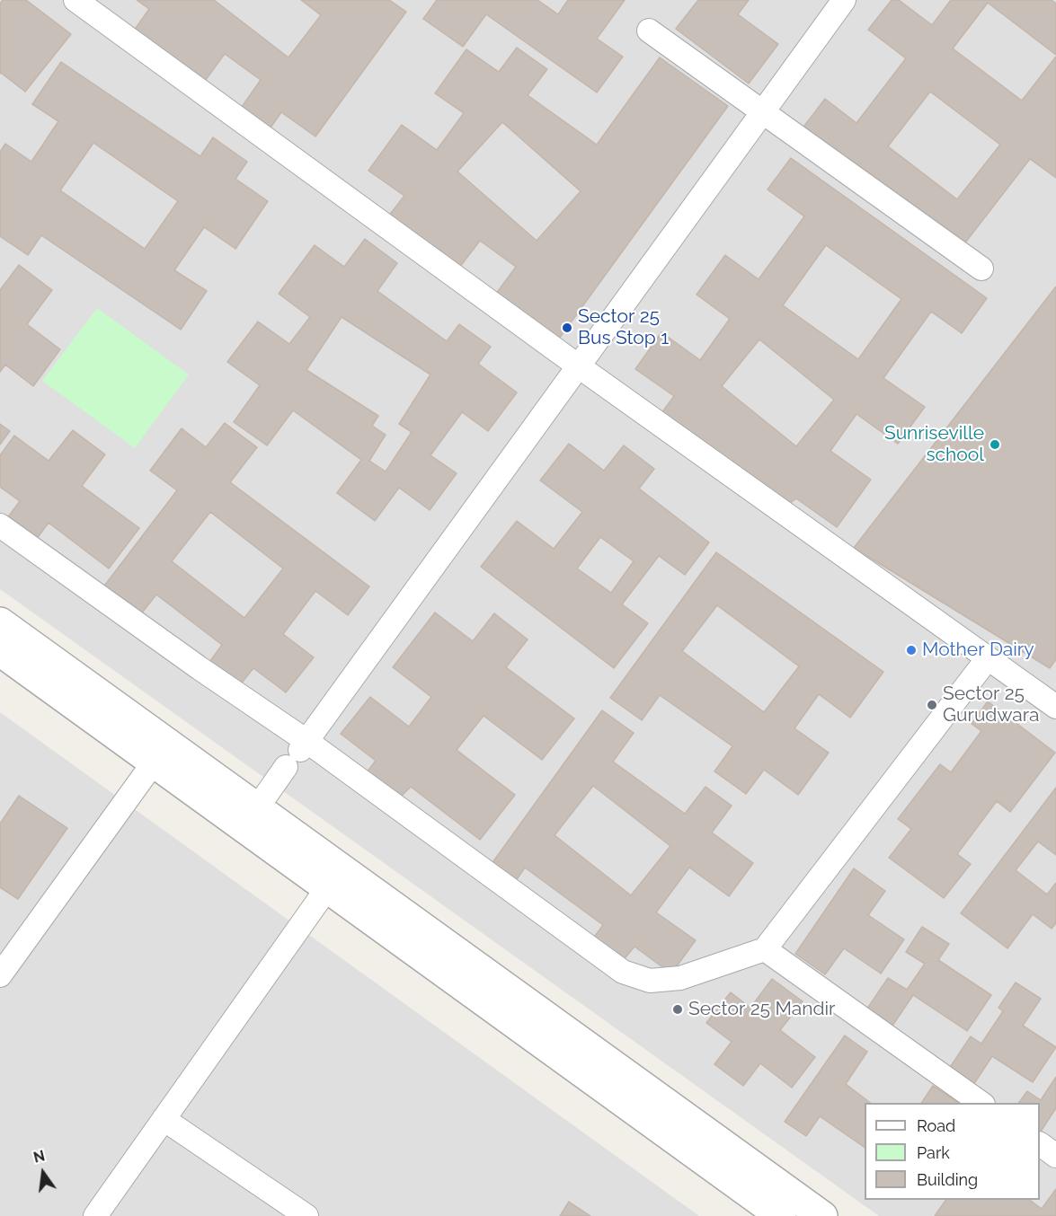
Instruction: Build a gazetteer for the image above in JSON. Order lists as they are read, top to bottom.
{
  "places": [
    "Sector 25 Bus Stop 1",
    "Sunriseville school",
    "Mother Dairy",
    "Sector 25 Gurudwara",
    "Sector 25 Mandir"
  ],
  "legend": ["Road", "Park", "Building"],
  "north": "top"
}
